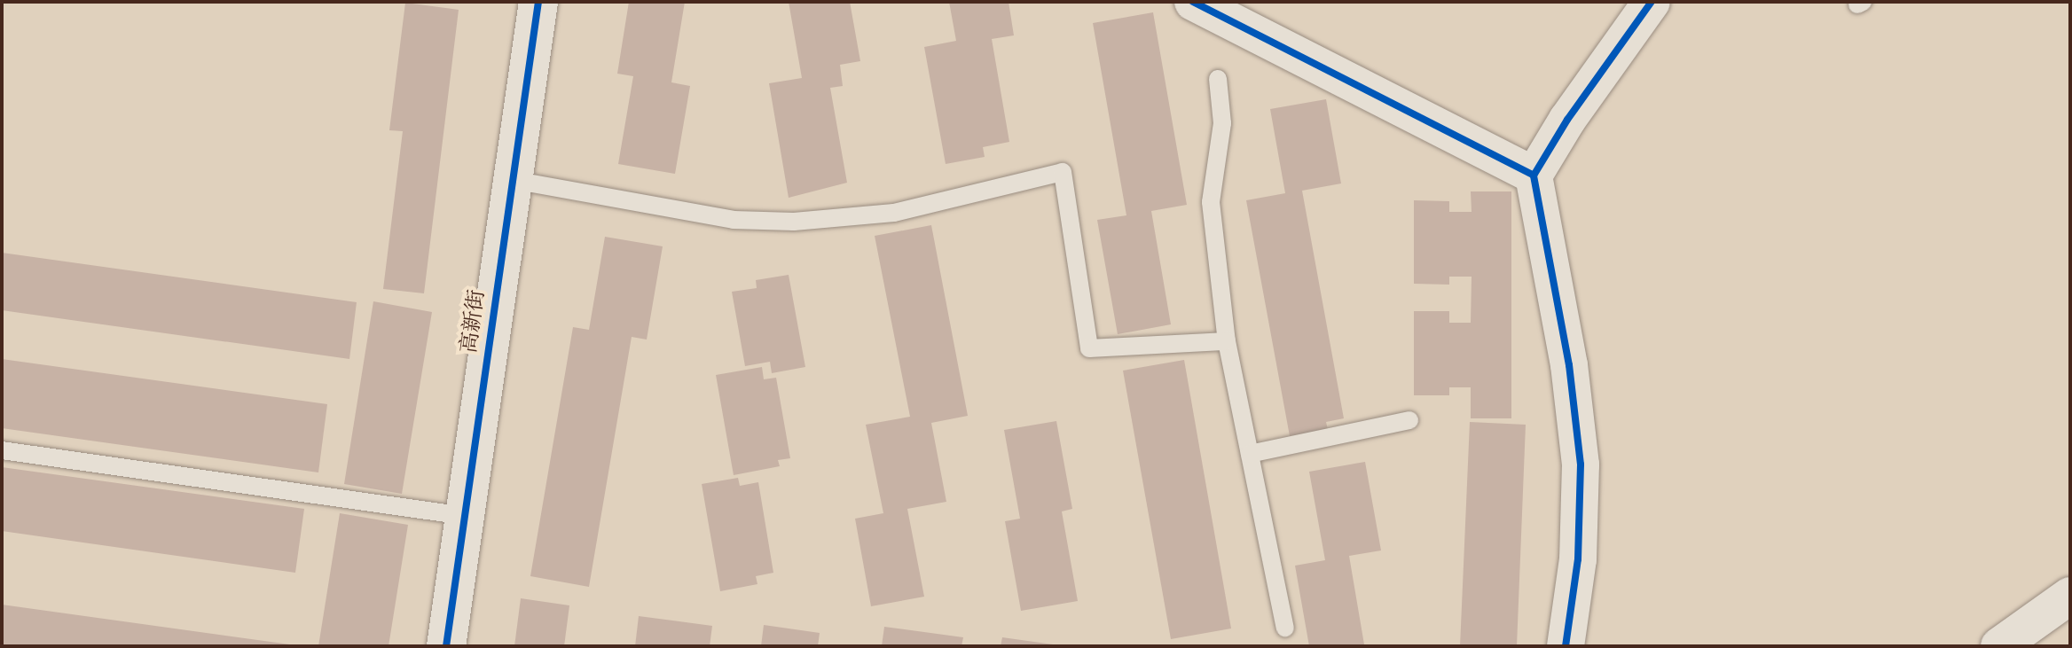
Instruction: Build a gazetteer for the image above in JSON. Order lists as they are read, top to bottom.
{
  "streets": {
    "street": ["高新街"]
  }
}
